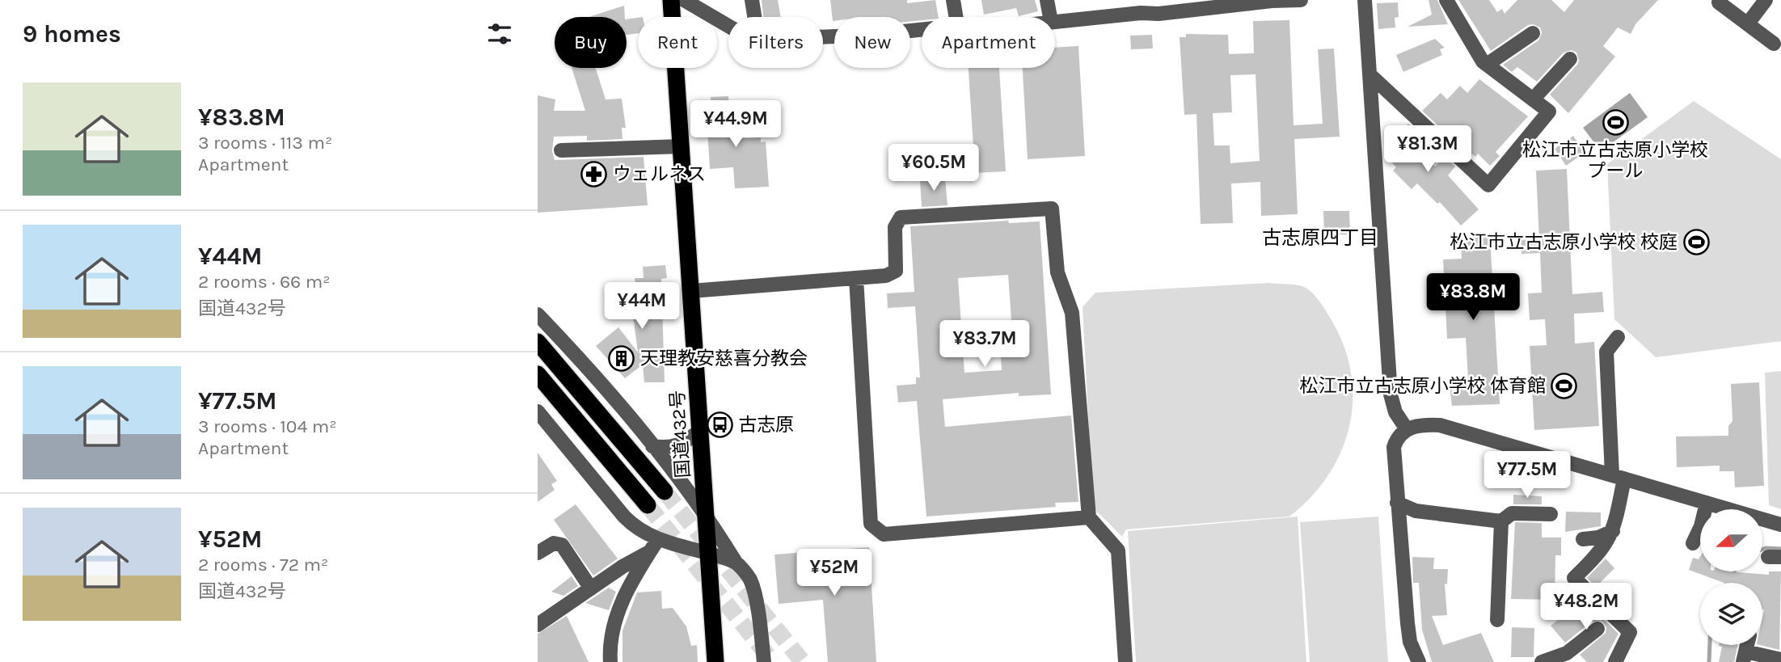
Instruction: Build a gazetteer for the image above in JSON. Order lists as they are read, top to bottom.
{
  "streets": {
    "highway": ["国道432号"]
  },
  "districts": ["古志原四丁目"],
  "places": {
    "sports": ["松江市立古志原小学校 プール", "松江市立古志原小学校 校庭", "松江市立古志原小学校 体育館"],
    "pharmacy": ["ウェルネス"],
    "building": ["天理教安慈喜分教会"],
    "bus stop": ["古志原"]
  },
  "north": "left",
  "page": {
    "heading": "9 homes",
    "chip": [
      "Buy",
      "Rent",
      "Filters",
      "New",
      "Apartment"
    ],
    "list": [
      {
        "name": "¥83.8M",
        "note": "3 rooms · 113 m² · Apartment"
      },
      {
        "name": "¥44M",
        "note": "2 rooms · 66 m² · 国道432号"
      },
      {
        "name": "¥77.5M",
        "note": "3 rooms · 104 m² · Apartment"
      },
      {
        "name": "¥52M",
        "note": "2 rooms · 72 m² · 国道432号"
      }
    ],
    "price": [
      "¥44.9M",
      "¥81.3M",
      "¥60.5M",
      "¥83.8M",
      "¥44M",
      "¥83.7M",
      "¥77.5M",
      "¥52M",
      "¥48.2M"
    ]
  }
}
